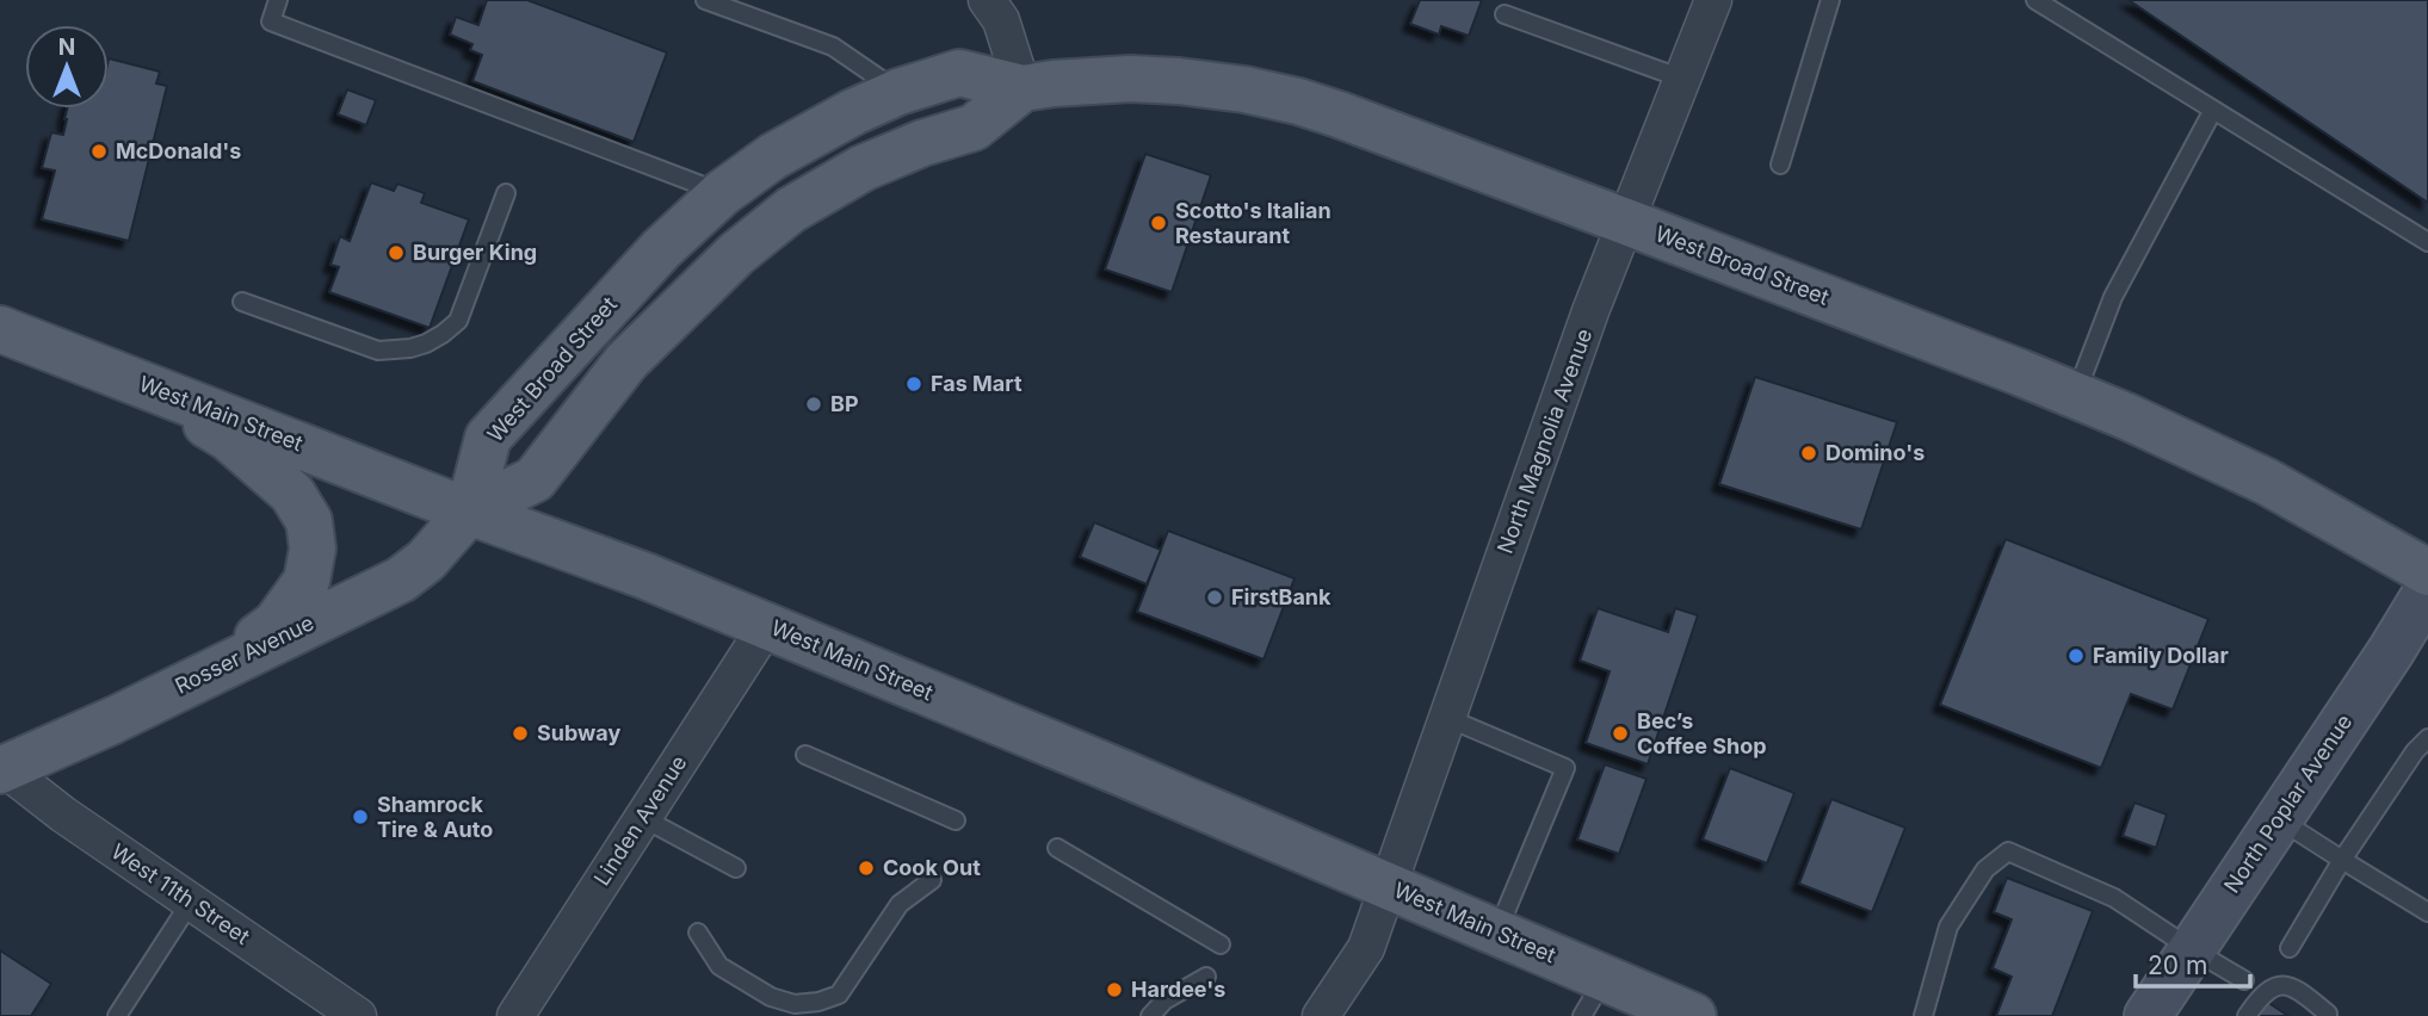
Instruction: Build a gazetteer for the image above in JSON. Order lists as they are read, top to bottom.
{
  "streets": {
    "main road": [
      "West Broad Street",
      "West Main Street",
      "Rosser Avenue",
      "North Poplar Avenue"
    ],
    "street": ["North Magnolia Avenue", "Linden Avenue", "West 11th Street"]
  },
  "crossings": [
    ["West Broad Street", "West Main Street"],
    ["West Broad Street", "North Magnolia Avenue"],
    ["West Broad Street", "Rosser Avenue"],
    ["West Main Street", "North Magnolia Avenue"],
    ["West Main Street", "Rosser Avenue"],
    ["West Main Street", "Linden Avenue"],
    ["Rosser Avenue", "West 11th Street"]
  ],
  "places": [
    "McDonald's",
    "Scotto's Italian Restaurant",
    "Burger King",
    "Fas Mart",
    "BP",
    "Domino's",
    "FirstBank",
    "Family Dollar",
    "Subway",
    "Bec’s Coffee Shop",
    "Shamrock Tire & Auto",
    "Cook Out",
    "Hardee's"
  ],
  "scale_bar": "20 m",
  "north": "top"
}
